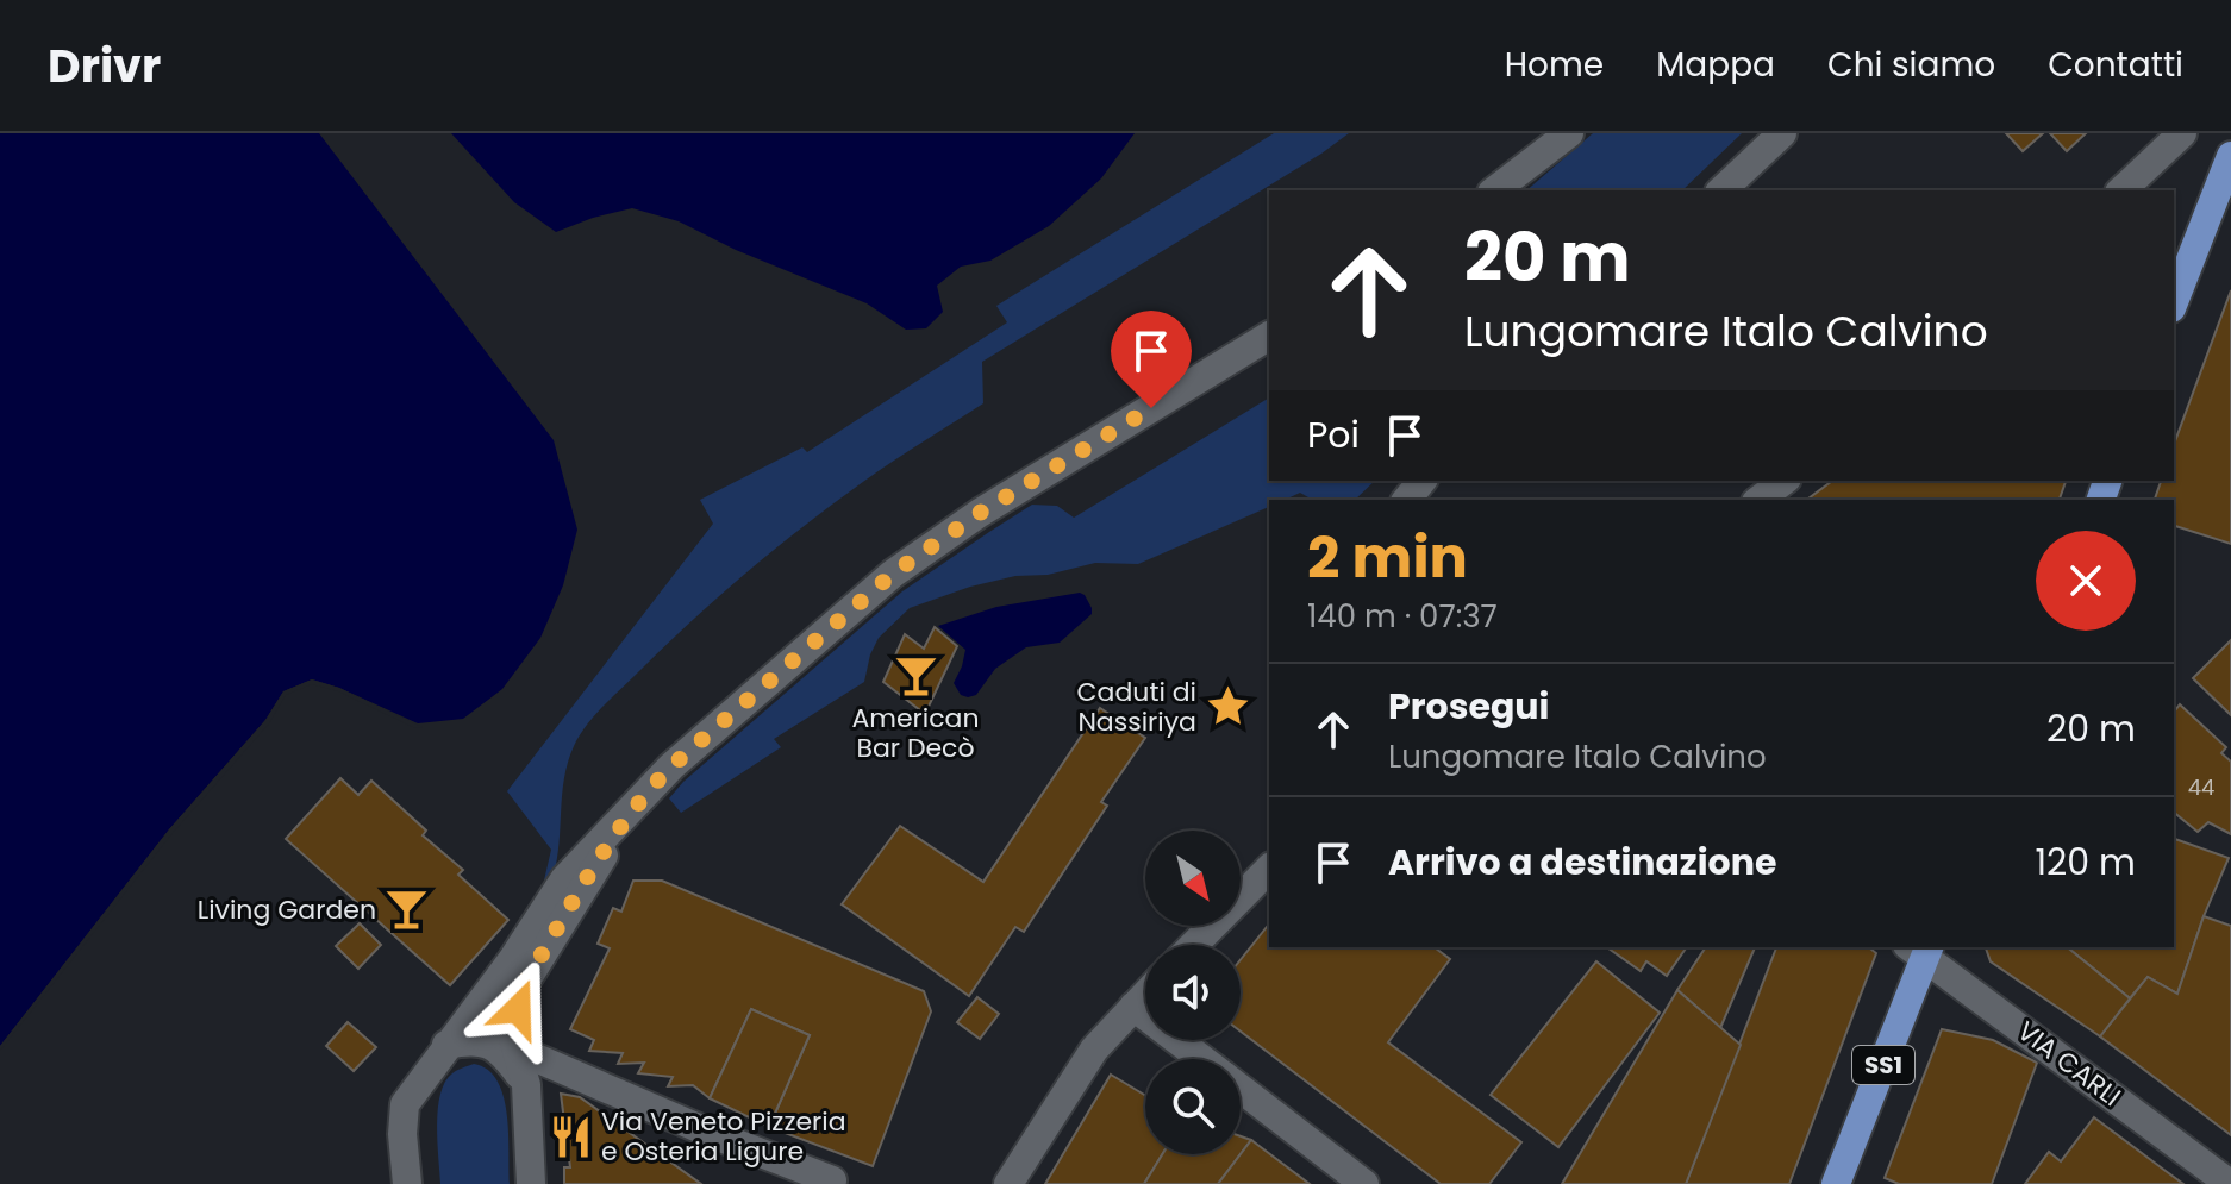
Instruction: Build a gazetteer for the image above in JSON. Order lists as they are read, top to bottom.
{
  "streets": {
    "main road": ["SS1"],
    "street": ["VIA CARLI"]
  },
  "crossings": [
    ["VIA CARLI", "SS1"]
  ],
  "places": {
    "bar": ["American Bar Decò", "Living Garden"],
    "place": ["Caduti di Nassiriya"],
    "restaurant": ["Via Veneto Pizzeria e Osteria Ligure"]
  },
  "house_numbers": ["44"],
  "north": "bottom right",
  "page": {
    "header": "Drivr",
    "nav": [
      "Home",
      "Mappa",
      "Chi siamo",
      "Contatti"
    ],
    "turn": ["20 m", "Lungomare Italo Calvino"],
    "then": "Poi",
    "heading": ["2 min", "140 m · 07:37"],
    "list": [
      {
        "name": "Prosegui",
        "note": "Lungomare Italo Calvino",
        "value": "20 m"
      },
      {
        "name": "Arrivo a destinazione",
        "value": "120 m"
      }
    ]
  }
}
